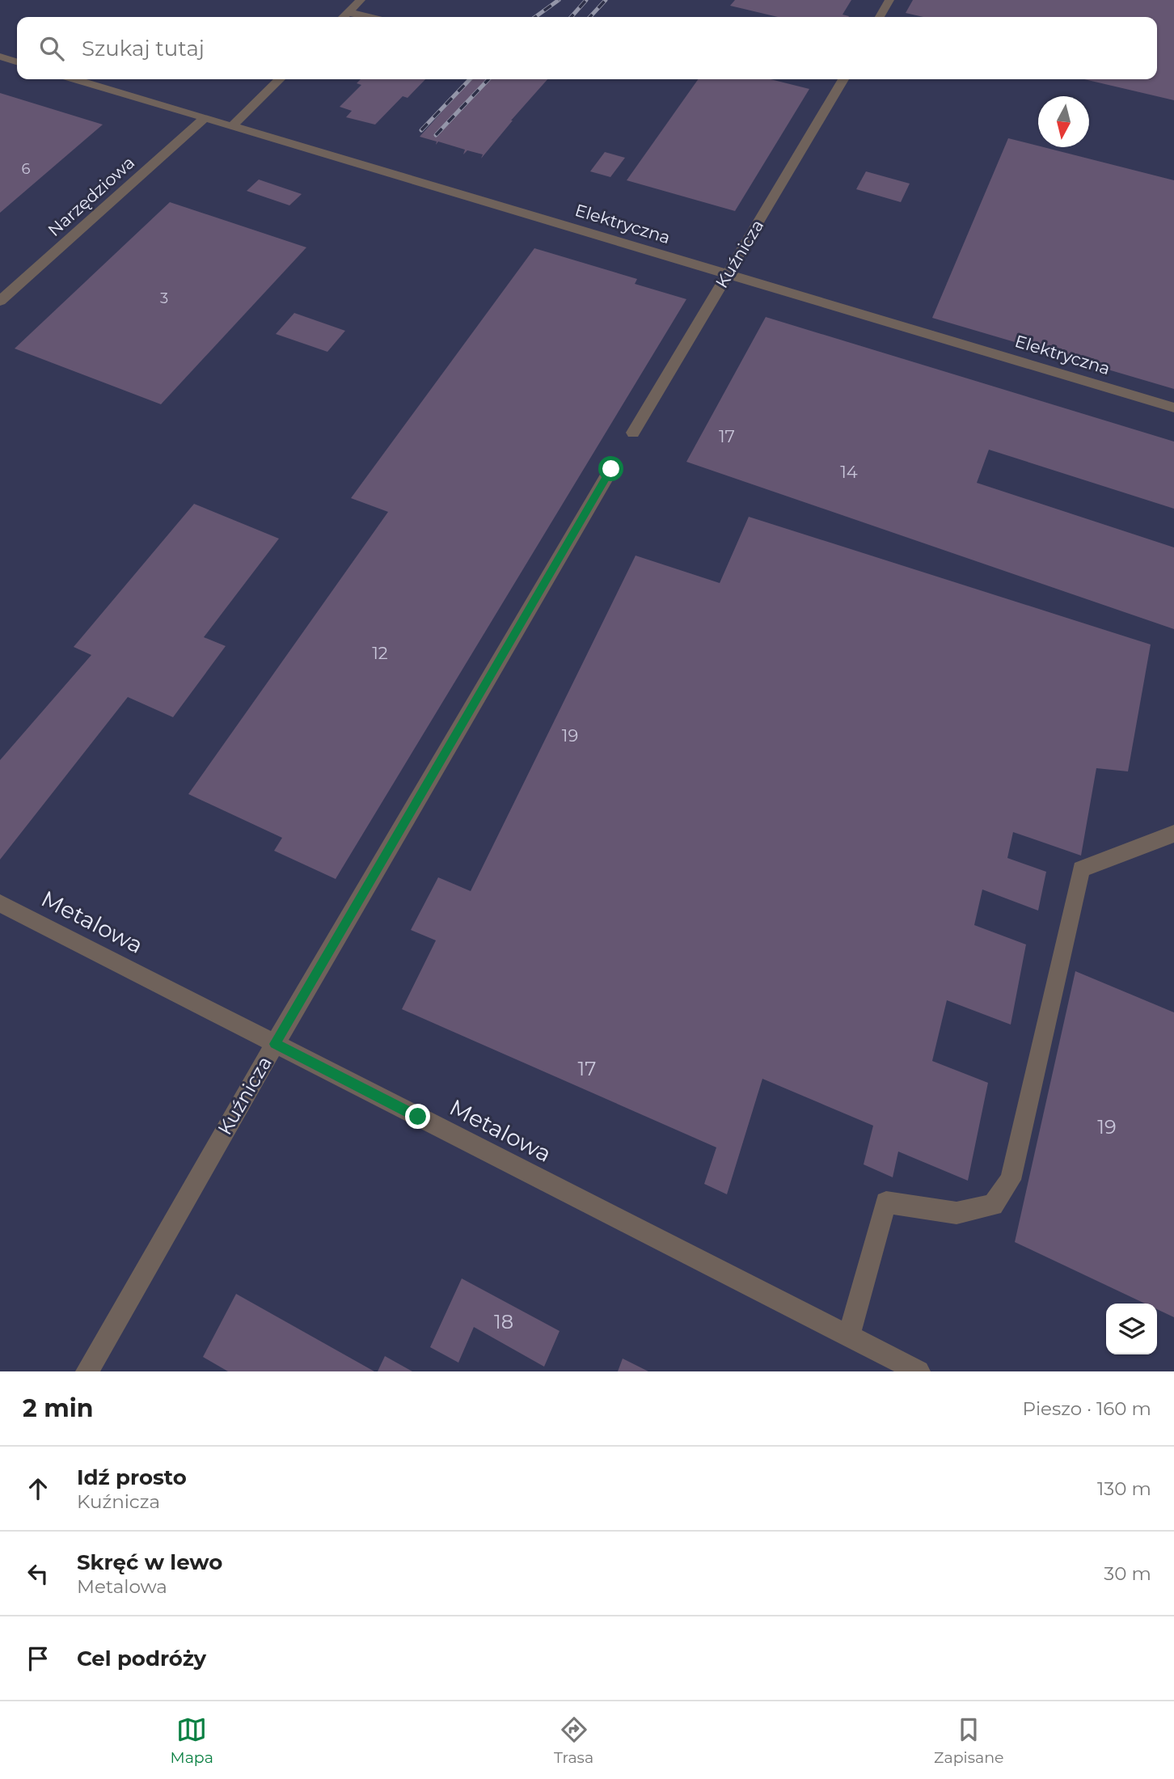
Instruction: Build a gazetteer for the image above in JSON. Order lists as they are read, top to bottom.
{
  "streets": {
    "street": [
      "Narzędziowa",
      "Elektryczna",
      "Kuźnicza",
      "Metalowa"
    ]
  },
  "crossings": [
    ["Narzędziowa", "Elektryczna"],
    ["Elektryczna", "Kuźnicza"],
    ["Kuźnicza", "Metalowa"]
  ],
  "house_numbers": [
    "6",
    "3",
    "17",
    "14",
    "12",
    "19",
    "17",
    "19",
    "18"
  ],
  "north": "bottom",
  "page": {
    "search": "Szukaj tutaj",
    "heading": ["2 min", "Pieszo · 160 m"],
    "list": [
      ["Idź prosto", "Kuźnicza", "130 m"],
      ["Skręć w lewo", "Metalowa", "30 m"],
      "Cel podróży"
    ],
    "nav": ["Mapa", "Trasa", "Zapisane"]
  }
}
